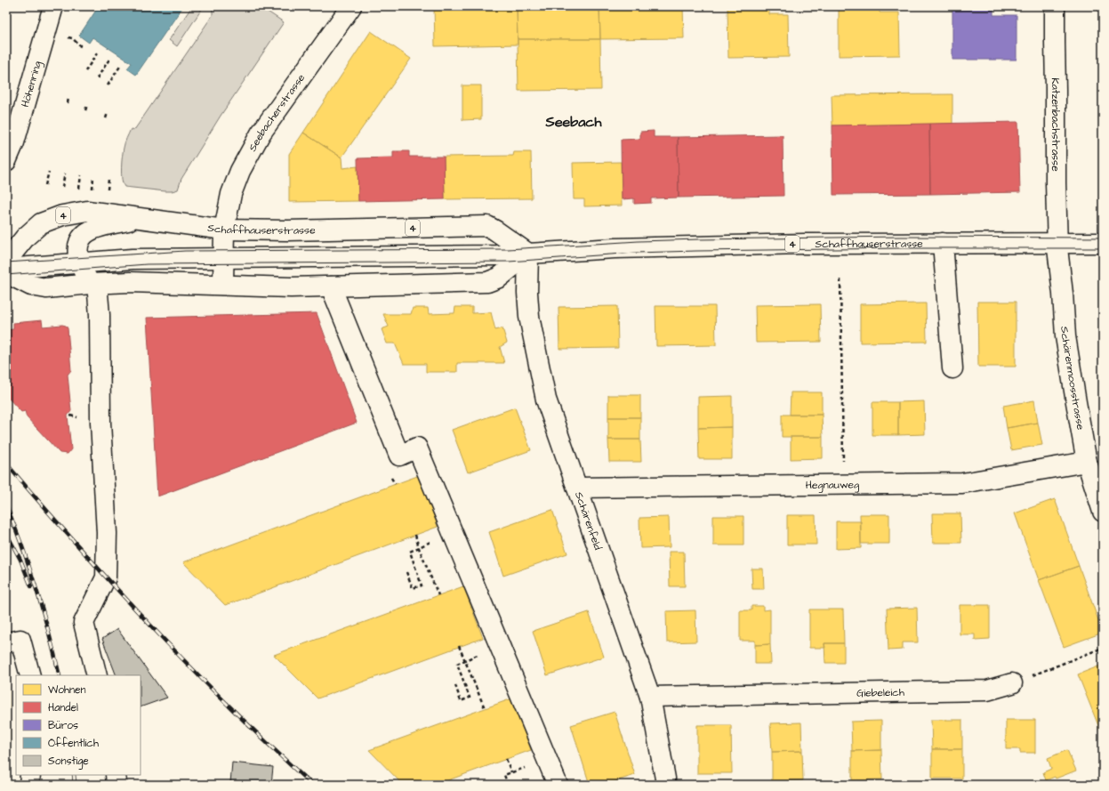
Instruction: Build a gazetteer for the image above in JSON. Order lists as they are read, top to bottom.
{
  "streets": {
    "street": [
      "Höhenring",
      "Seebacherstrasse",
      "Katzenbachstrasse",
      "4",
      "Schaffhauserstrasse",
      "Schärenmoosstrasse",
      "Hegnauweg",
      "Schärenfeld",
      "Giebeleich"
    ]
  },
  "crossings": [
    ["Seebacherstrasse", "Schaffhauserstrasse"],
    ["Katzenbachstrasse", "Schaffhauserstrasse"],
    ["Katzenbachstrasse", "Schärenmoosstrasse"],
    ["Schaffhauserstrasse", "Schärenmoosstrasse"],
    ["Schaffhauserstrasse", "Schärenfeld"],
    ["Schärenmoosstrasse", "Hegnauweg"],
    ["Hegnauweg", "Schärenfeld"],
    ["Schärenfeld", "Giebeleich"]
  ],
  "districts": ["Seebach"],
  "legend": [
    "Wohnen",
    "Handel",
    "Büros",
    "Öffentlich",
    "Sonstige"
  ]
}
